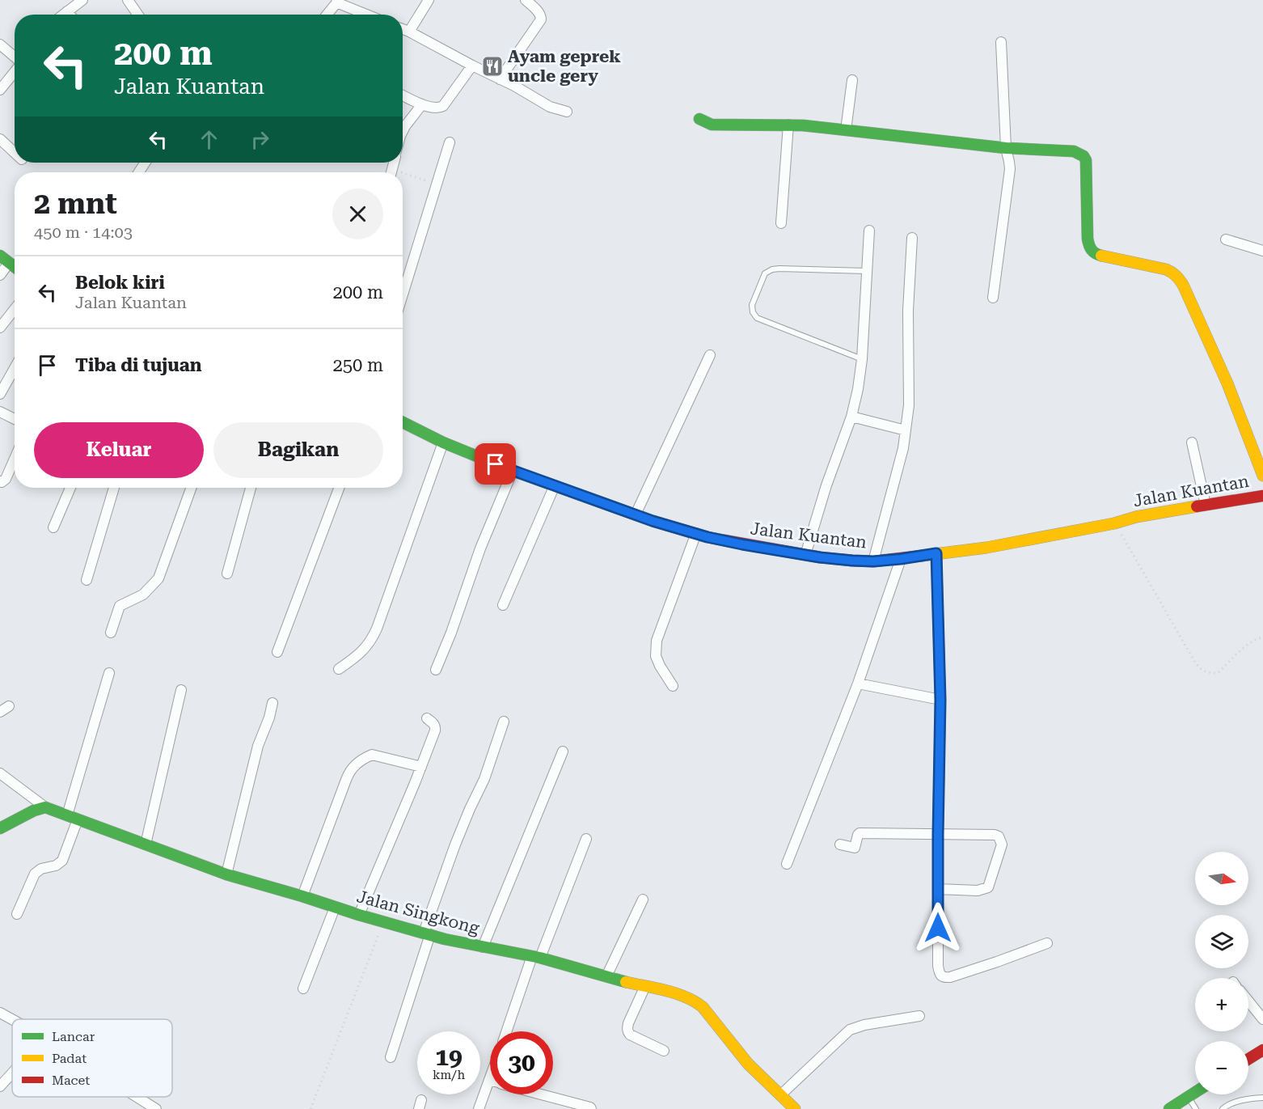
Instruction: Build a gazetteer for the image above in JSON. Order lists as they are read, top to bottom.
{
  "streets": {
    "street": ["Jalan Kuantan", "Jalan Singkong"]
  },
  "places": {
    "restaurant": ["Ayam geprek uncle gery"]
  },
  "legend": ["Lancar", "Padat", "Macet"],
  "north": "right",
  "page": {
    "turn": ["200 m", "Jalan Kuantan"],
    "heading": ["2 mnt", "450 m · 14:03"],
    "list": [
      {
        "name": "Belok kiri",
        "note": "Jalan Kuantan",
        "value": "200 m"
      },
      {
        "name": "Tiba di tujuan",
        "value": "250 m"
      }
    ],
    "buttons": ["Keluar", "Bagikan"],
    "map_buttons": ["+", "−"],
    "speed": "19 km/h",
    "limit": "30"
  }
}
